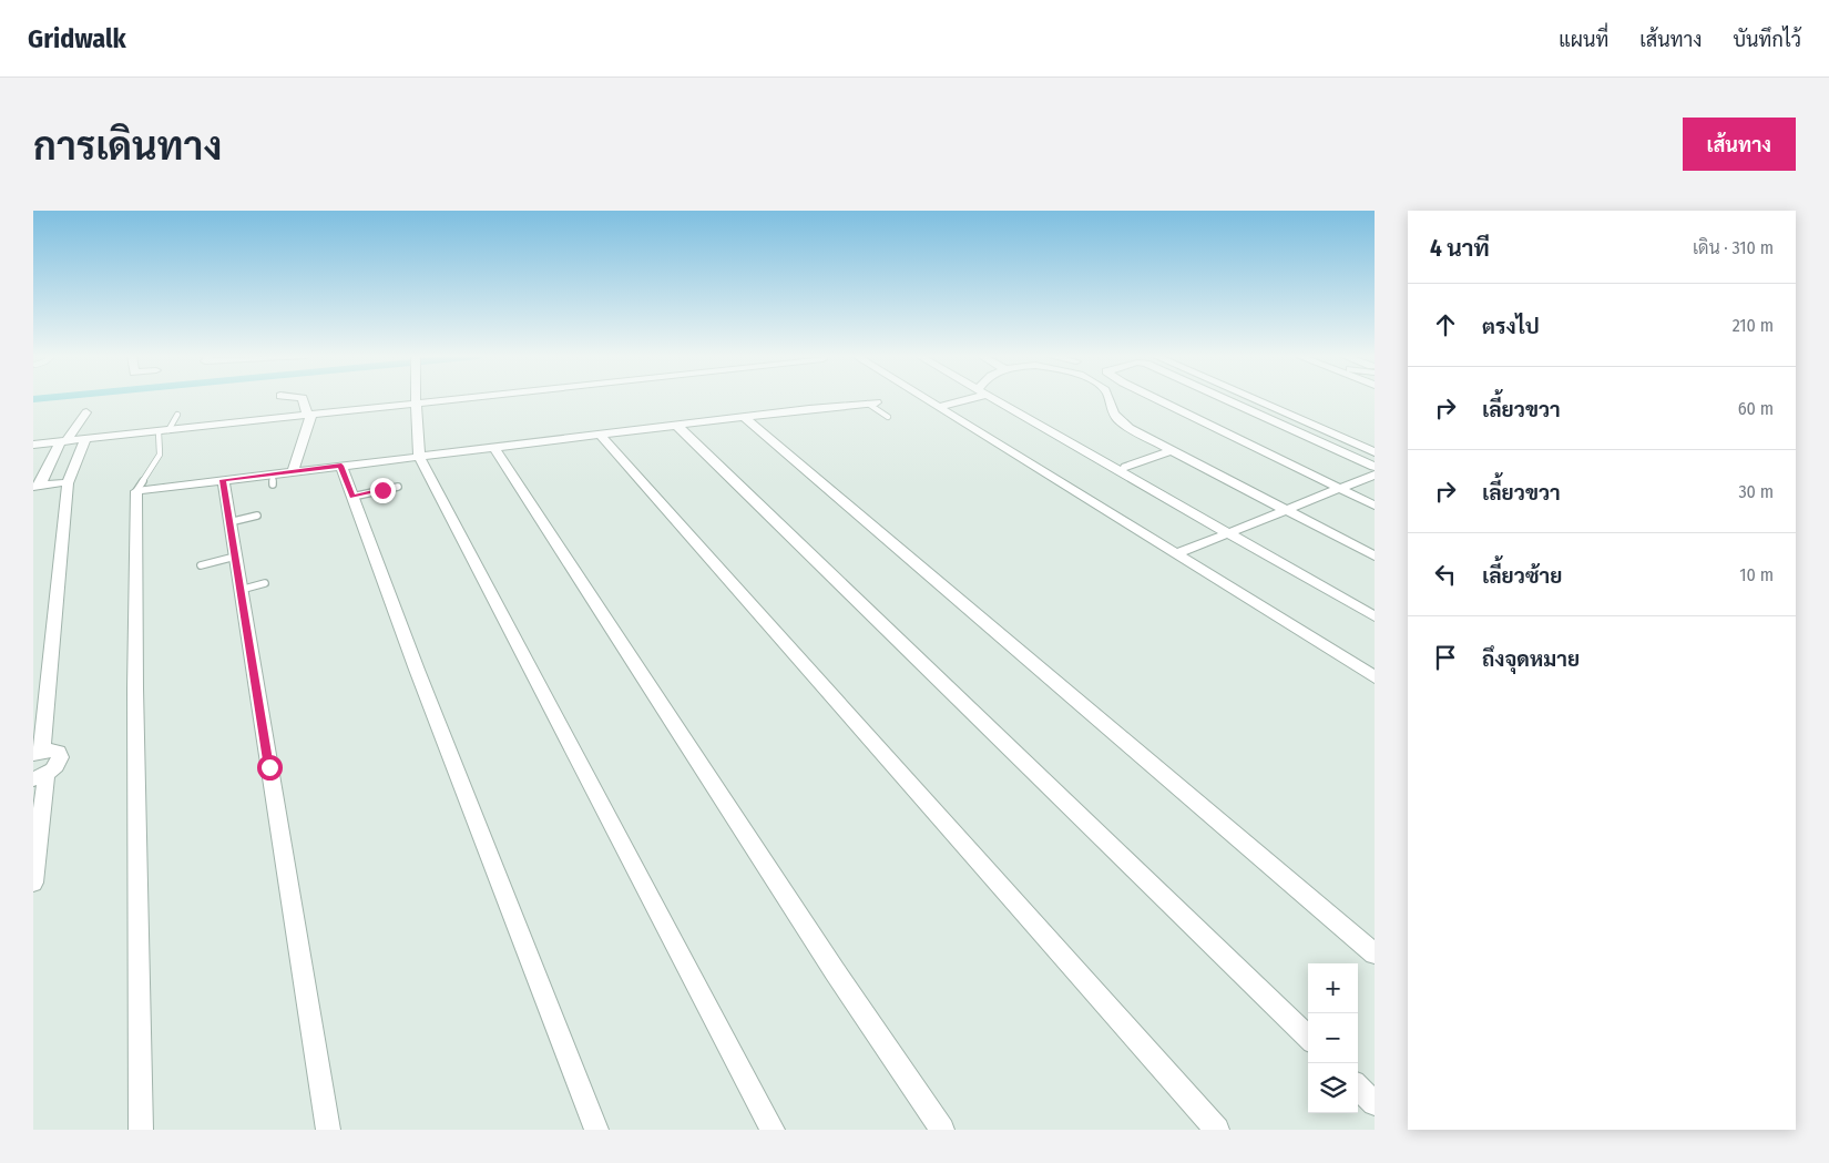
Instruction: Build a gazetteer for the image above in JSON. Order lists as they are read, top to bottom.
{
  "page": {
    "header": "Gridwalk",
    "nav": ["แผนที่", "เส้นทาง", "บันทึกไว้"],
    "buttons": "เส้นทาง",
    "title": "การเดินทาง",
    "heading": ["4 นาที", "เดิน · 310 m"],
    "list": [
      ["ตรงไป", "210 m"],
      ["เลี้ยวขวา", "60 m"],
      ["เลี้ยวขวา", "30 m"],
      ["เลี้ยวซ้าย", "10 m"],
      "ถึงจุดหมาย"
    ],
    "map_buttons": ["+", "−"]
  }
}
